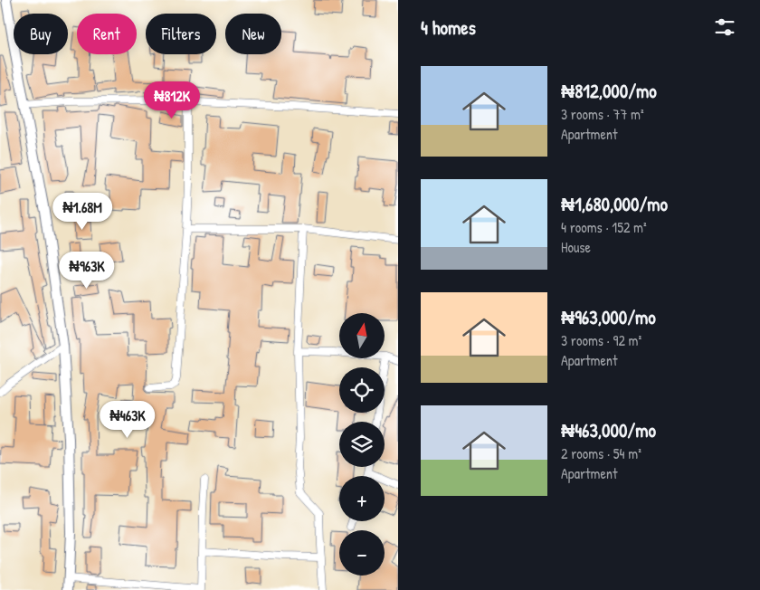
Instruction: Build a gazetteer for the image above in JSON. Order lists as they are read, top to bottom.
{
  "north": "top",
  "page": {
    "heading": "4 homes",
    "chip": [
      "Buy",
      "Rent",
      "Filters",
      "New"
    ],
    "list": [
      {
        "name": "₦812,000/mo",
        "note": "3 rooms · 77 m² · Apartment"
      },
      {
        "name": "₦1,680,000/mo",
        "note": "4 rooms · 152 m² · House"
      },
      {
        "name": "₦963,000/mo",
        "note": "3 rooms · 92 m² · Apartment"
      },
      {
        "name": "₦463,000/mo",
        "note": "2 rooms · 54 m² · Apartment"
      }
    ],
    "price": [
      "₦812K",
      "₦1.68M",
      "₦963K",
      "₦463K"
    ],
    "map_buttons": ["+", "−"]
  }
}
